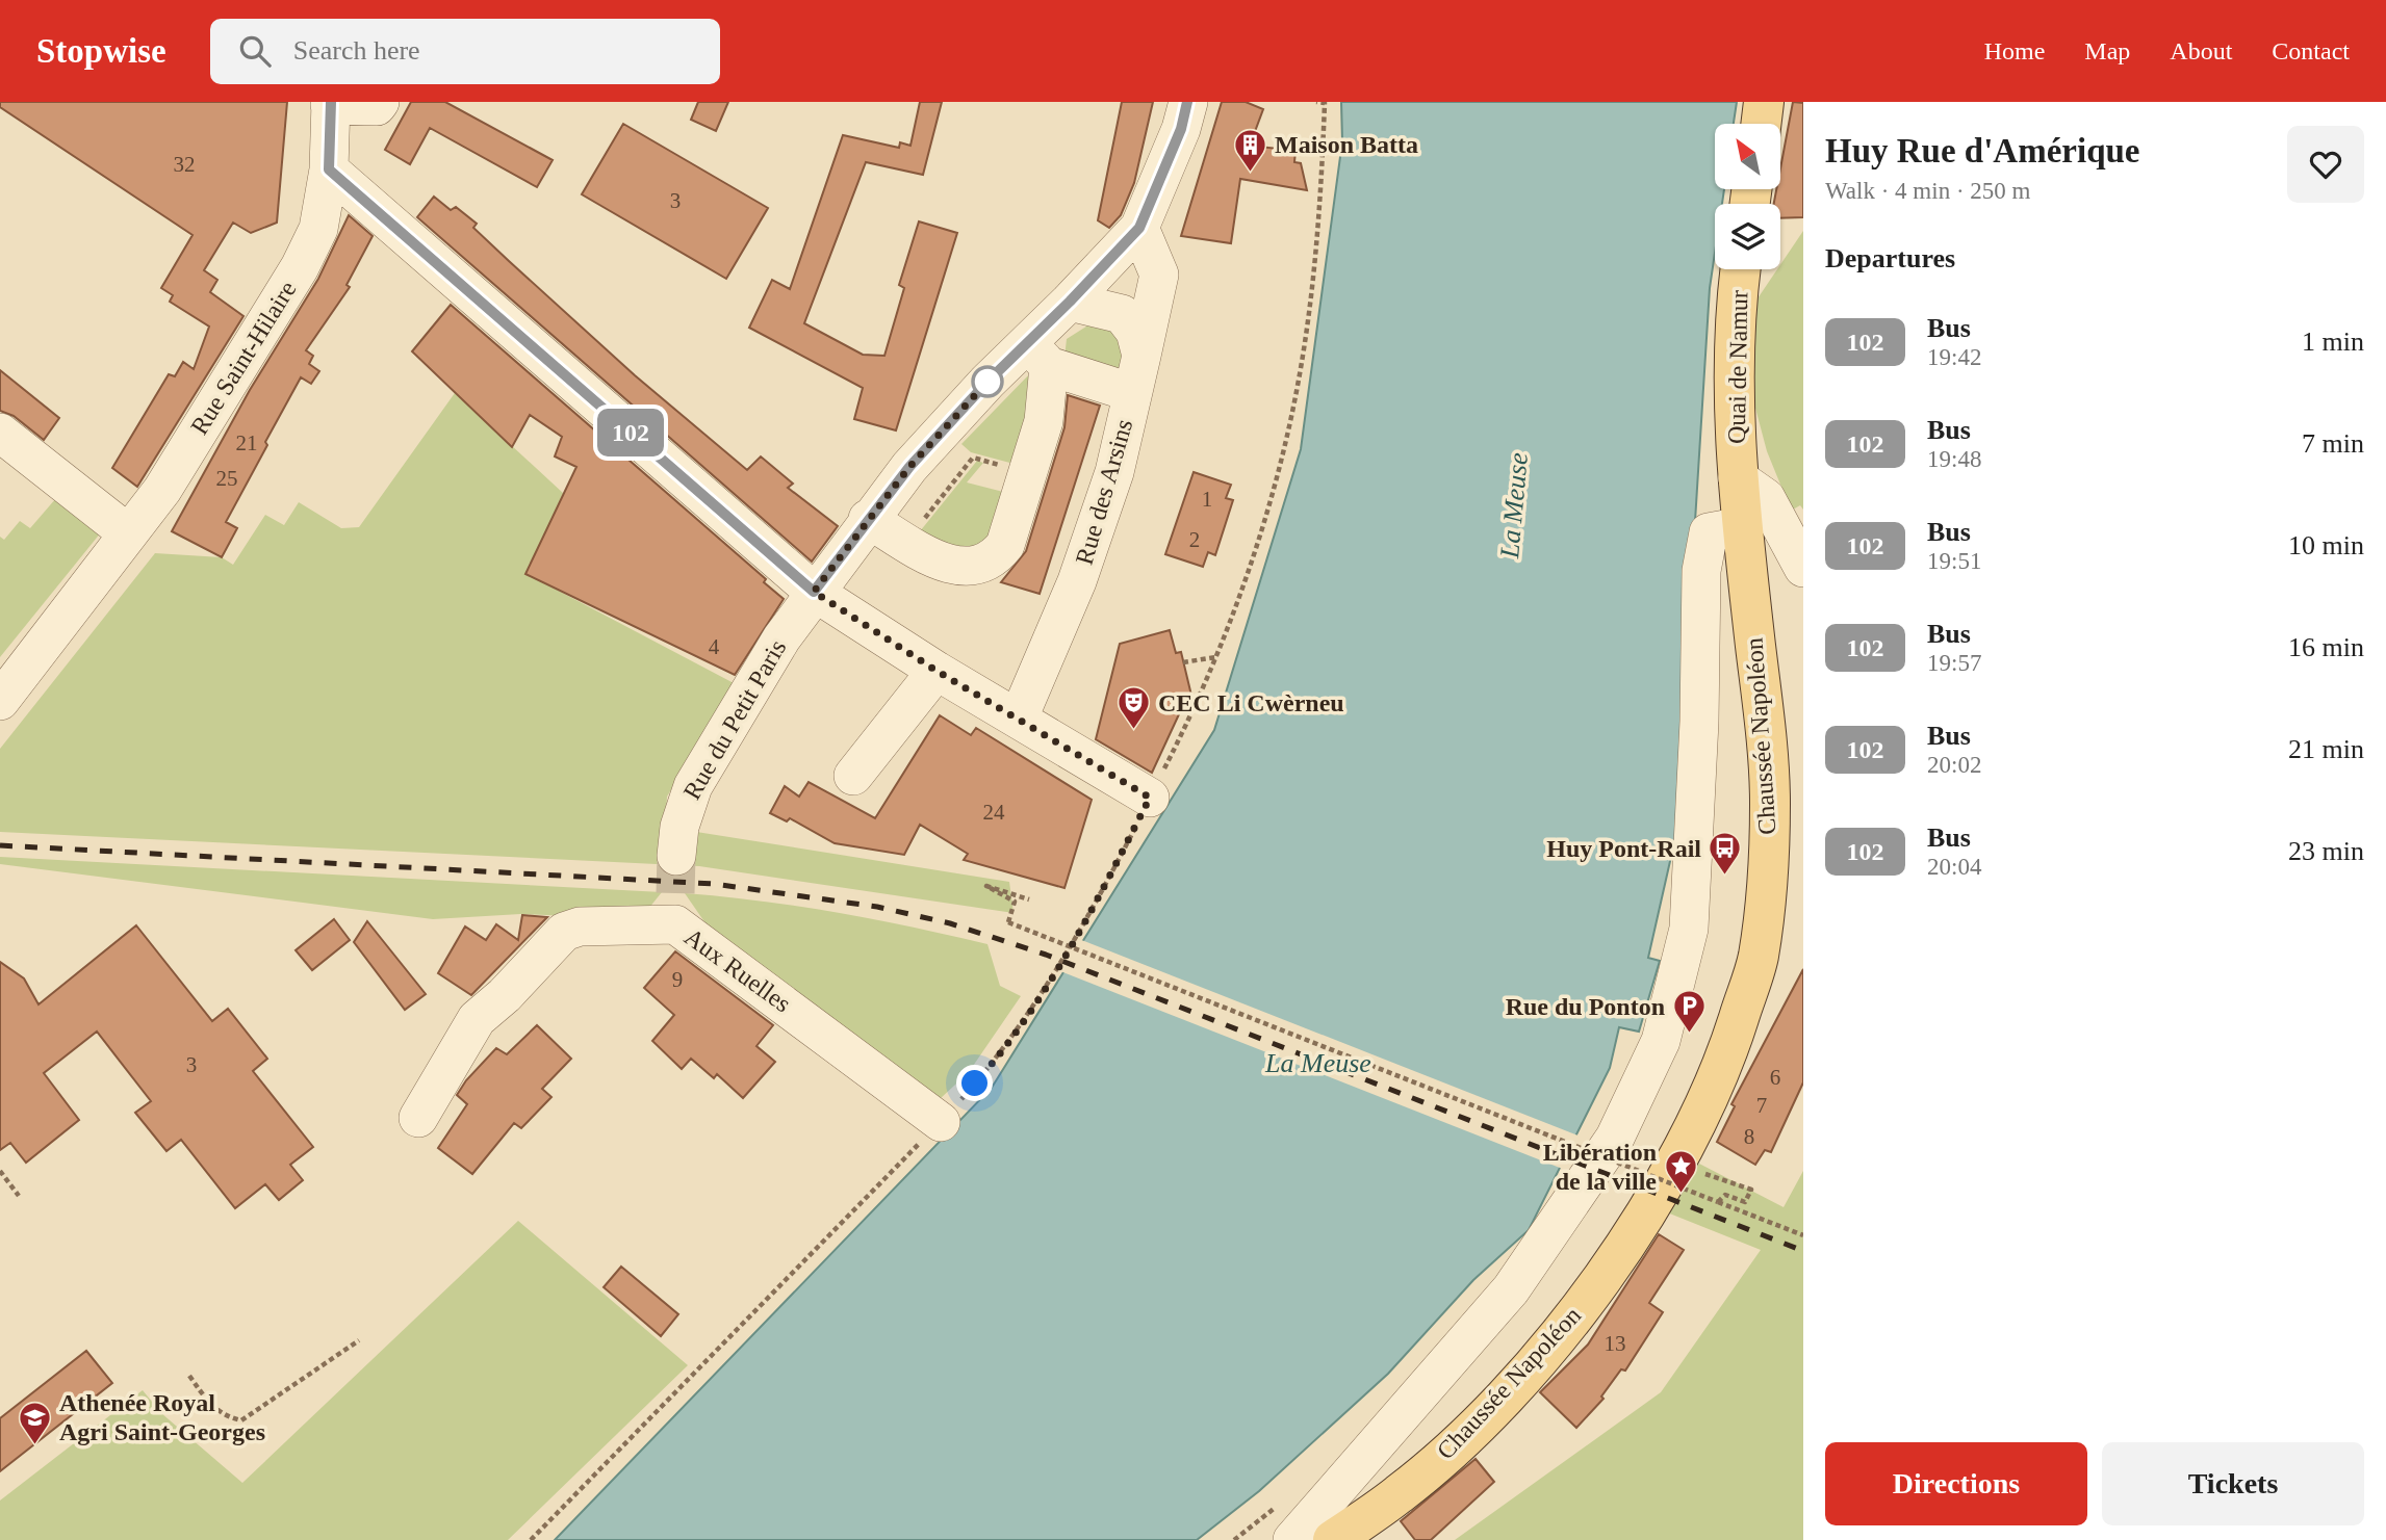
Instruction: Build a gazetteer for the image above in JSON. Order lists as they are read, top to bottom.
{
  "streets": {
    "main road": ["Quai de Namur", "Chaussée Napoléon"],
    "street": [
      "Rue Saint-Hilaire",
      "Rue des Arsins",
      "Rue du Petit Paris",
      "Aux Ruelles"
    ]
  },
  "crossings": [
    ["Quai de Namur", "Chaussée Napoléon"],
    ["Rue des Arsins", "Rue du Petit Paris"]
  ],
  "water": ["La Meuse"],
  "places": {
    "building": ["Maison Batta"],
    "theatre": ["CEC Li Cwèrneu"],
    "bus stop": ["Huy Pont-Rail"],
    "parking": ["Rue du Ponton"],
    "place": ["Libération de la ville"],
    "school or university": ["Athenée Royal Agri Saint-Georges"]
  },
  "lines": ["bus line 102"],
  "house_numbers": [
    "32",
    "3",
    "21",
    "25",
    "1",
    "2",
    "4",
    "24",
    "9",
    "3",
    "6",
    "7",
    "8",
    "13"
  ],
  "north": "top left",
  "page": {
    "header": "Stopwise",
    "search": "Search here",
    "nav": [
      "Home",
      "Map",
      "About",
      "Contact"
    ],
    "on_map": "102",
    "heading": [
      ["Huy Rue d'Amérique", "Walk · 4 min · 250 m"],
      "Departures"
    ],
    "list": [
      {
        "mark": "102",
        "name": "Bus",
        "note": "19:42",
        "value": "1 min"
      },
      {
        "mark": "102",
        "name": "Bus",
        "note": "19:48",
        "value": "7 min"
      },
      {
        "mark": "102",
        "name": "Bus",
        "note": "19:51",
        "value": "10 min"
      },
      {
        "mark": "102",
        "name": "Bus",
        "note": "19:57",
        "value": "16 min"
      },
      {
        "mark": "102",
        "name": "Bus",
        "note": "20:02",
        "value": "21 min"
      },
      {
        "mark": "102",
        "name": "Bus",
        "note": "20:04",
        "value": "23 min"
      }
    ],
    "buttons": ["Directions", "Tickets"]
  }
}
